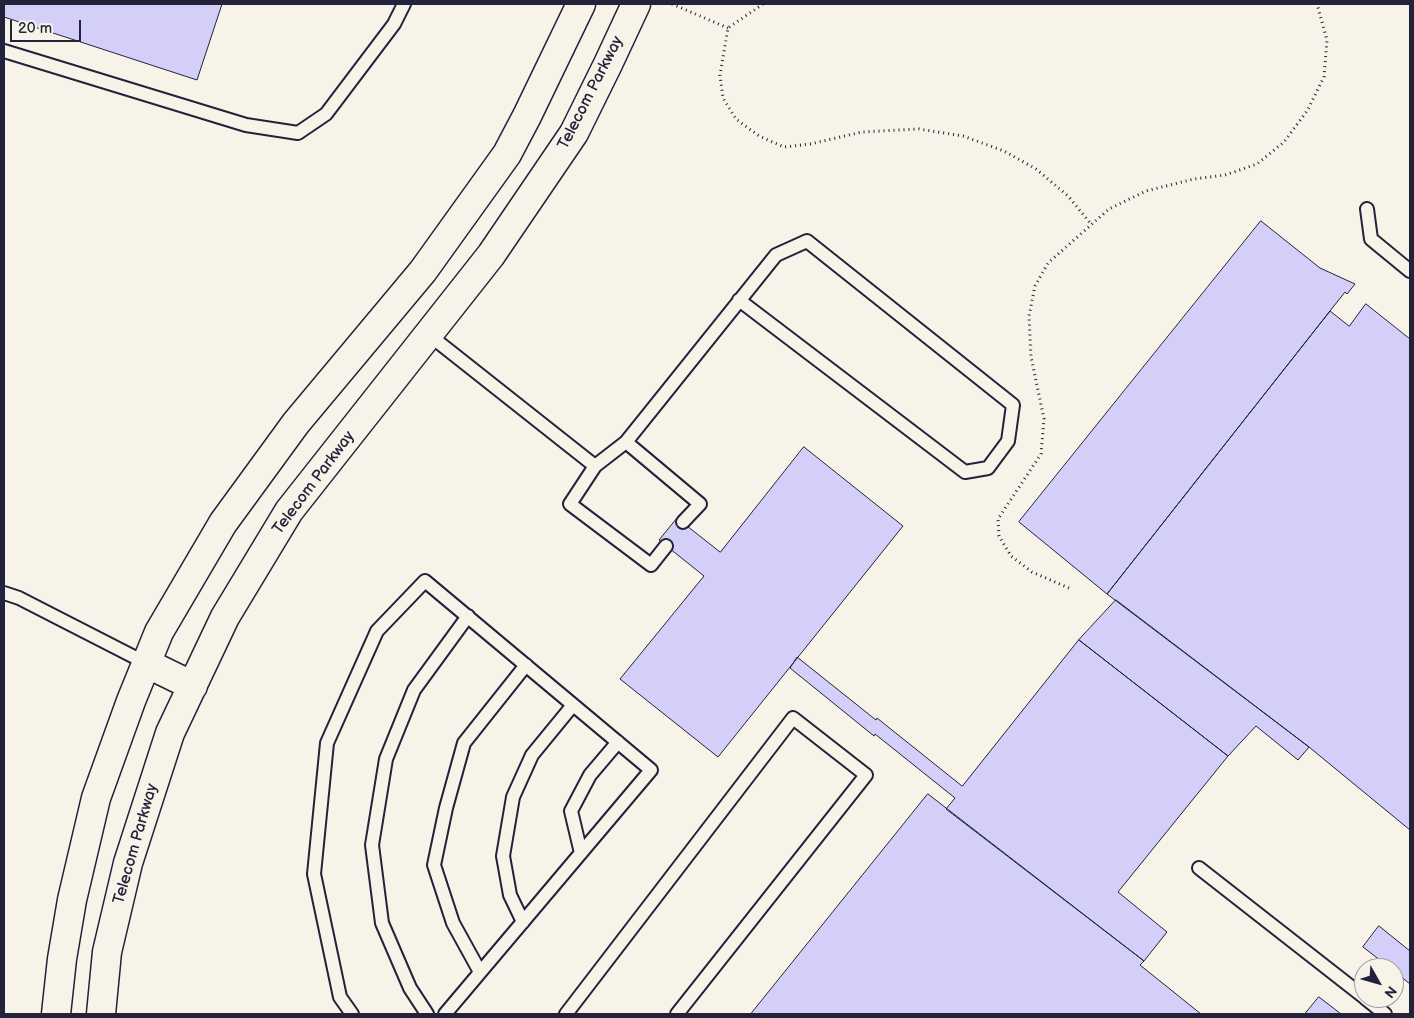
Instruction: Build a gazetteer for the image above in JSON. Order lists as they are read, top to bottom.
{
  "streets": {
    "street": ["Telecom Parkway"]
  },
  "scale_bar": "20 m",
  "north": "bottom right"
}
